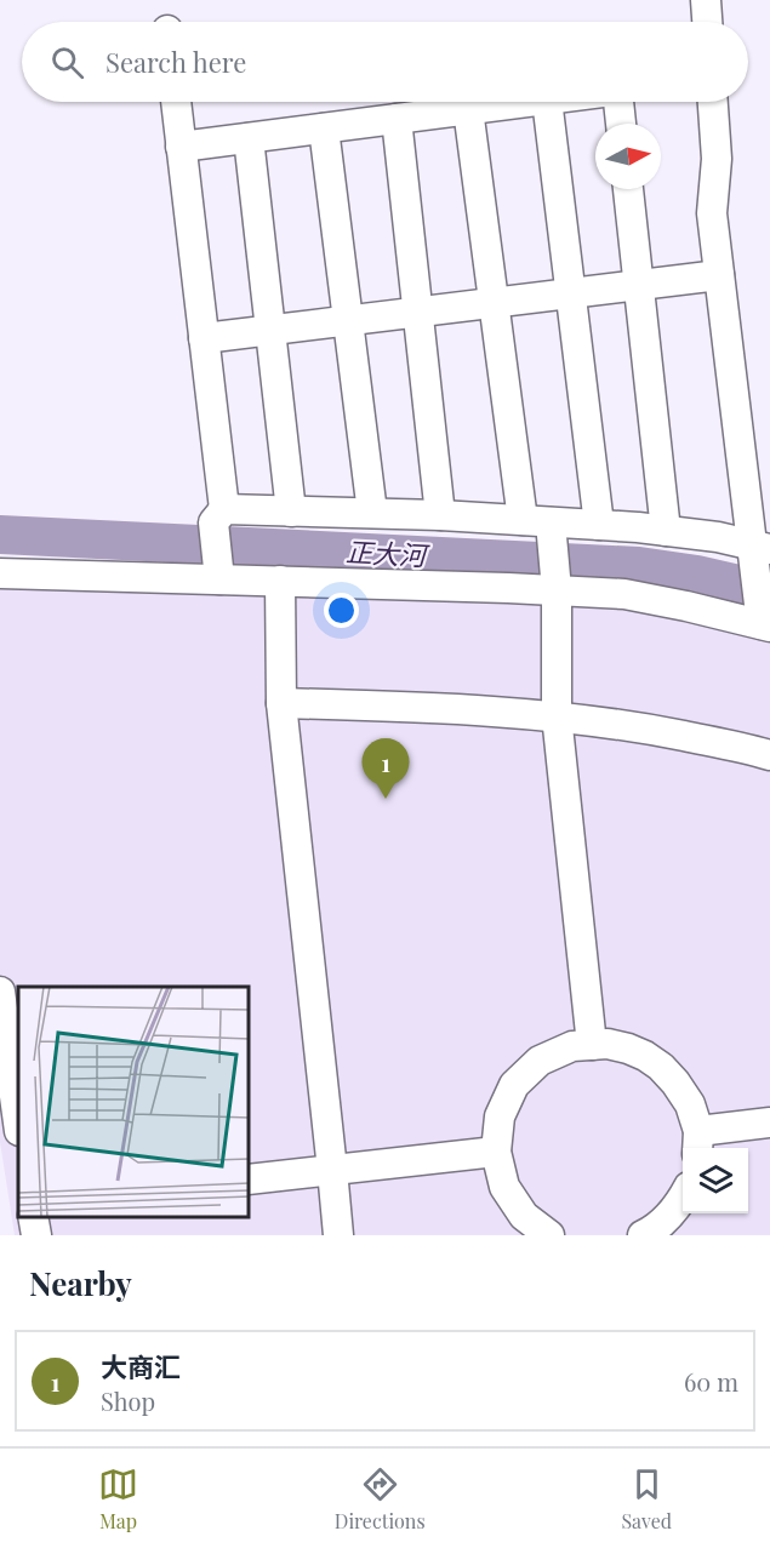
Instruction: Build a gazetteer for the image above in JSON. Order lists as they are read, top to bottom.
{
  "water": ["正大河"],
  "north": "right",
  "page": {
    "search": "Search here",
    "pins": "1",
    "heading": "Nearby",
    "list": [
      {
        "mark": "1",
        "name": "大商汇",
        "note": "Shop",
        "value": "60 m"
      }
    ],
    "nav": ["Map", "Directions", "Saved"]
  }
}
